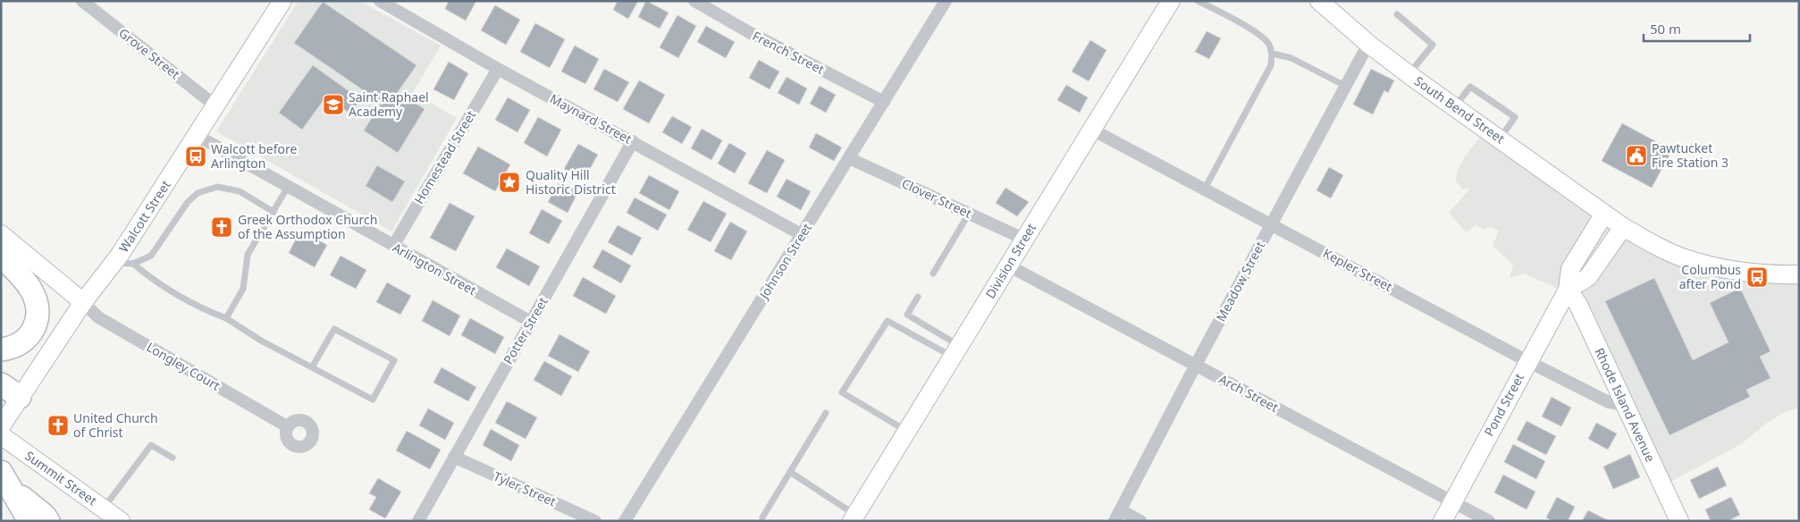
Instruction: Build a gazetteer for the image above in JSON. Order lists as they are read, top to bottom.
{
  "streets": {
    "street": [
      "French Street",
      "Grove Street",
      "South Bend Street",
      "Maynard Street",
      "Homestead Street",
      "Clover Street",
      "Walcott Street",
      "Johnson Street",
      "Division Street",
      "Arlington Street",
      "Kepler Street",
      "Meadow Street",
      "Potter Street",
      "Longley Court",
      "Arch Street",
      "Pond Street",
      "Rhode Island Avenue",
      "Summit Street",
      "Tyler Street"
    ]
  },
  "crossings": [
    ["French Street", "Johnson Street"],
    ["Grove Street", "Walcott Street"],
    ["South Bend Street", "Meadow Street"],
    ["South Bend Street", "Pond Street"],
    ["Maynard Street", "Homestead Street"],
    ["Maynard Street", "Johnson Street"],
    ["Maynard Street", "Potter Street"],
    ["Homestead Street", "Arlington Street"],
    ["Clover Street", "Johnson Street"],
    ["Clover Street", "Division Street"],
    ["Walcott Street", "Arlington Street"],
    ["Walcott Street", "Longley Court"],
    ["Division Street", "Kepler Street"],
    ["Division Street", "Arch Street"],
    ["Arlington Street", "Potter Street"],
    ["Kepler Street", "Meadow Street"],
    ["Kepler Street", "Pond Street"],
    ["Kepler Street", "Rhode Island Avenue"],
    ["Meadow Street", "Arch Street"],
    ["Potter Street", "Tyler Street"],
    ["Arch Street", "Pond Street"],
    ["Pond Street", "Rhode Island Avenue"]
  ],
  "places": {
    "school or university": ["Saint Raphael Academy"],
    "public building": ["Pawtucket Fire Station 3"],
    "bus stop": ["Walcott before Arlington", "Columbus after Pond"],
    "place": ["Quality Hill Historic District"],
    "church": ["Greek Orthodox Church of the Assumption", "United Church of Christ"]
  },
  "scale_bar": "50 m"
}
